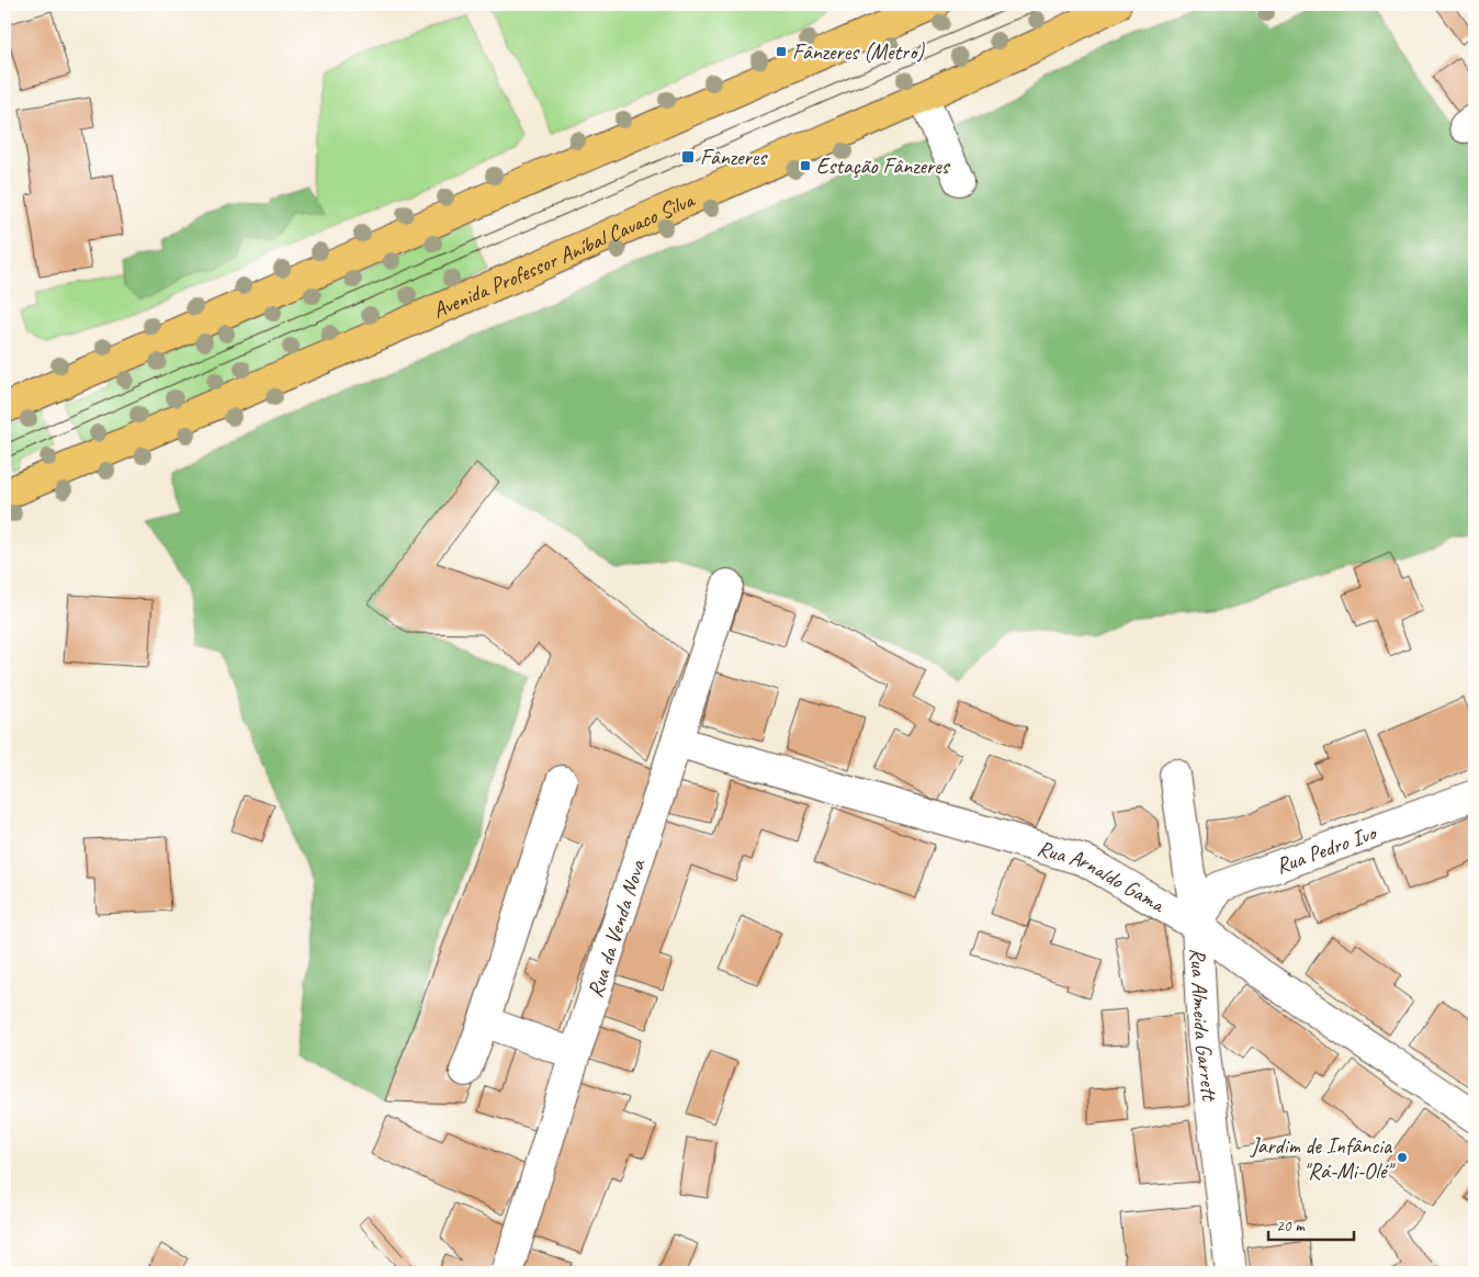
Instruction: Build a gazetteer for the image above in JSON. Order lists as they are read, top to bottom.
{
  "streets": {
    "main road": ["Avenida Professor Aníbal Cavaco Silva"],
    "street": [
      "Rua Pedro Ivo",
      "Rua Arnaldo Gama",
      "Rua da Venda Nova",
      "Rua Almeida Garrett"
    ]
  },
  "crossings": [
    ["Rua Pedro Ivo", "Rua Arnaldo Gama"],
    ["Rua Pedro Ivo", "Rua Almeida Garrett"],
    ["Rua Arnaldo Gama", "Rua da Venda Nova"],
    ["Rua Arnaldo Gama", "Rua Almeida Garrett"]
  ],
  "places": {
    "transit": ["Fânzeres (Metro)", "Fânzeres", "Estação Fânzeres"],
    "other": ["Jardim de Infância \"Rá-Mi-Olé\""]
  },
  "scale_bar": "20 m"
}
